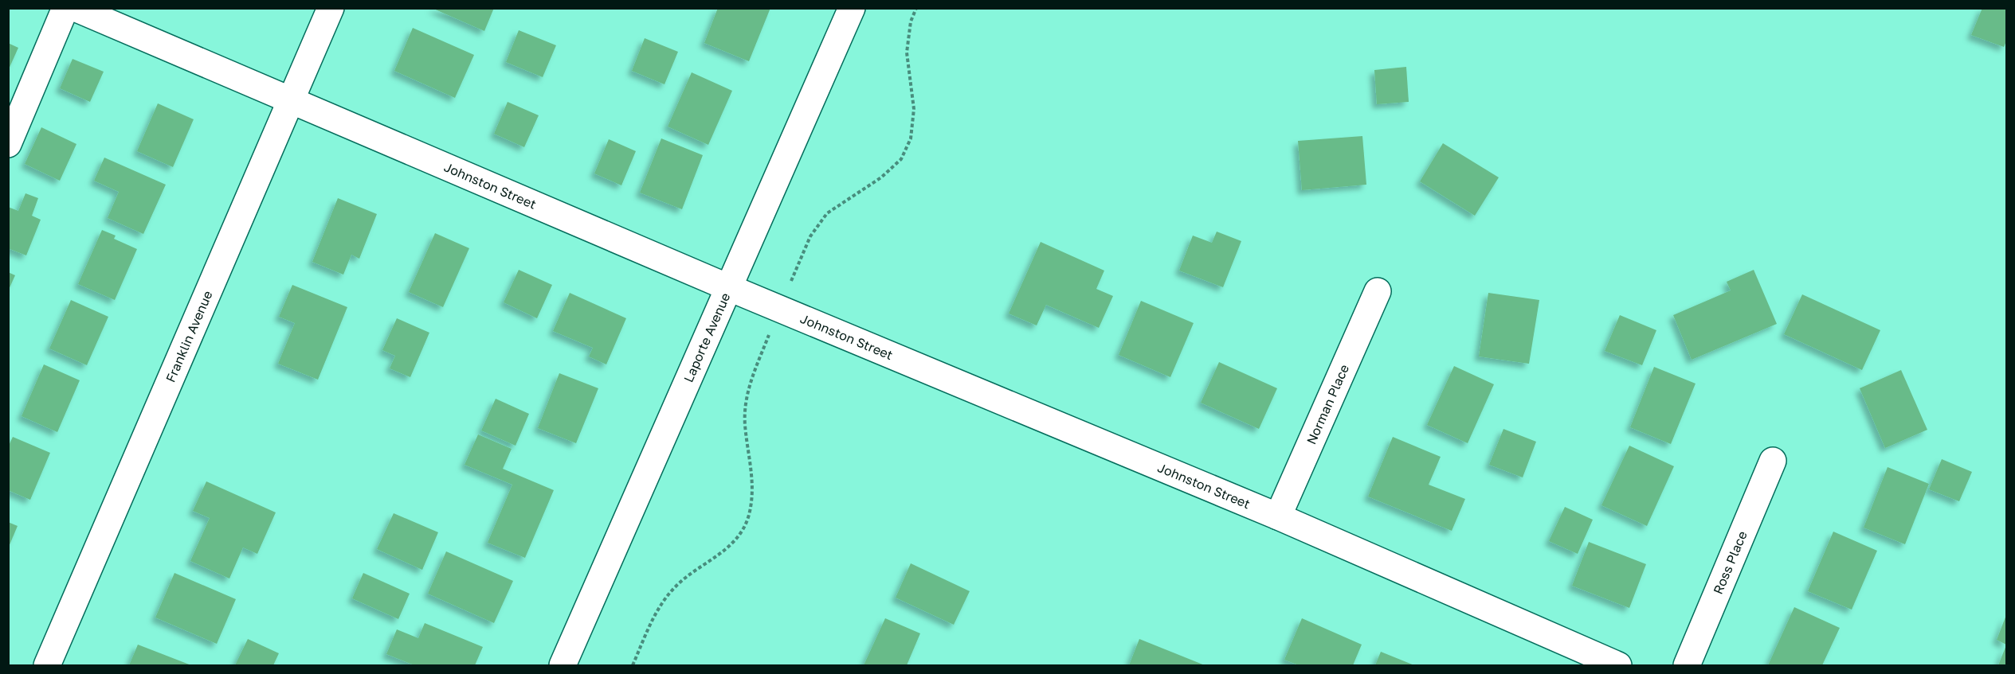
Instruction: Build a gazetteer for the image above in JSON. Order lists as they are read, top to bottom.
{
  "streets": {
    "street": [
      "Johnston Street",
      "Franklin Avenue",
      "Laporte Avenue",
      "Norman Place",
      "Ross Place"
    ]
  },
  "crossings": [
    ["Johnston Street", "Franklin Avenue"],
    ["Johnston Street", "Laporte Avenue"],
    ["Johnston Street", "Norman Place"]
  ]
}
